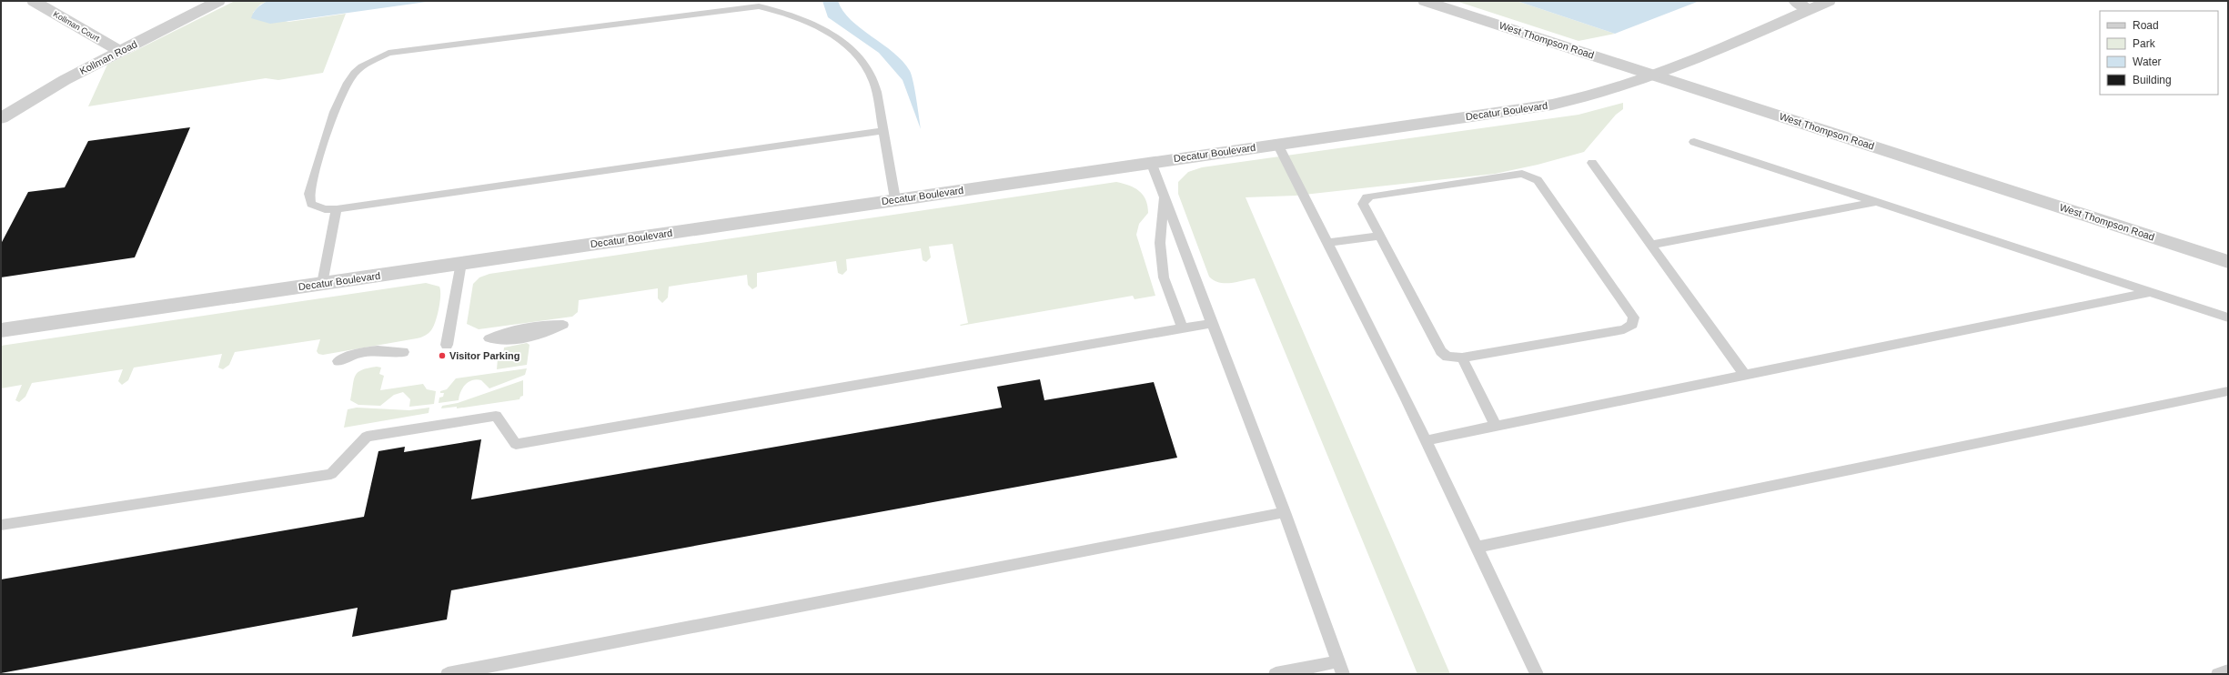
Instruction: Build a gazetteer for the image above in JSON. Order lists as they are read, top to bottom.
{
  "streets": {
    "street": [
      "Kollman Court",
      "West Thompson Road",
      "Kollman Road",
      "Decatur Boulevard"
    ]
  },
  "crossings": [
    ["Kollman Court", "Kollman Road"],
    ["West Thompson Road", "Decatur Boulevard"]
  ],
  "places": ["Visitor Parking"],
  "legend": [
    "Road",
    "Park",
    "Water",
    "Building"
  ]
}
